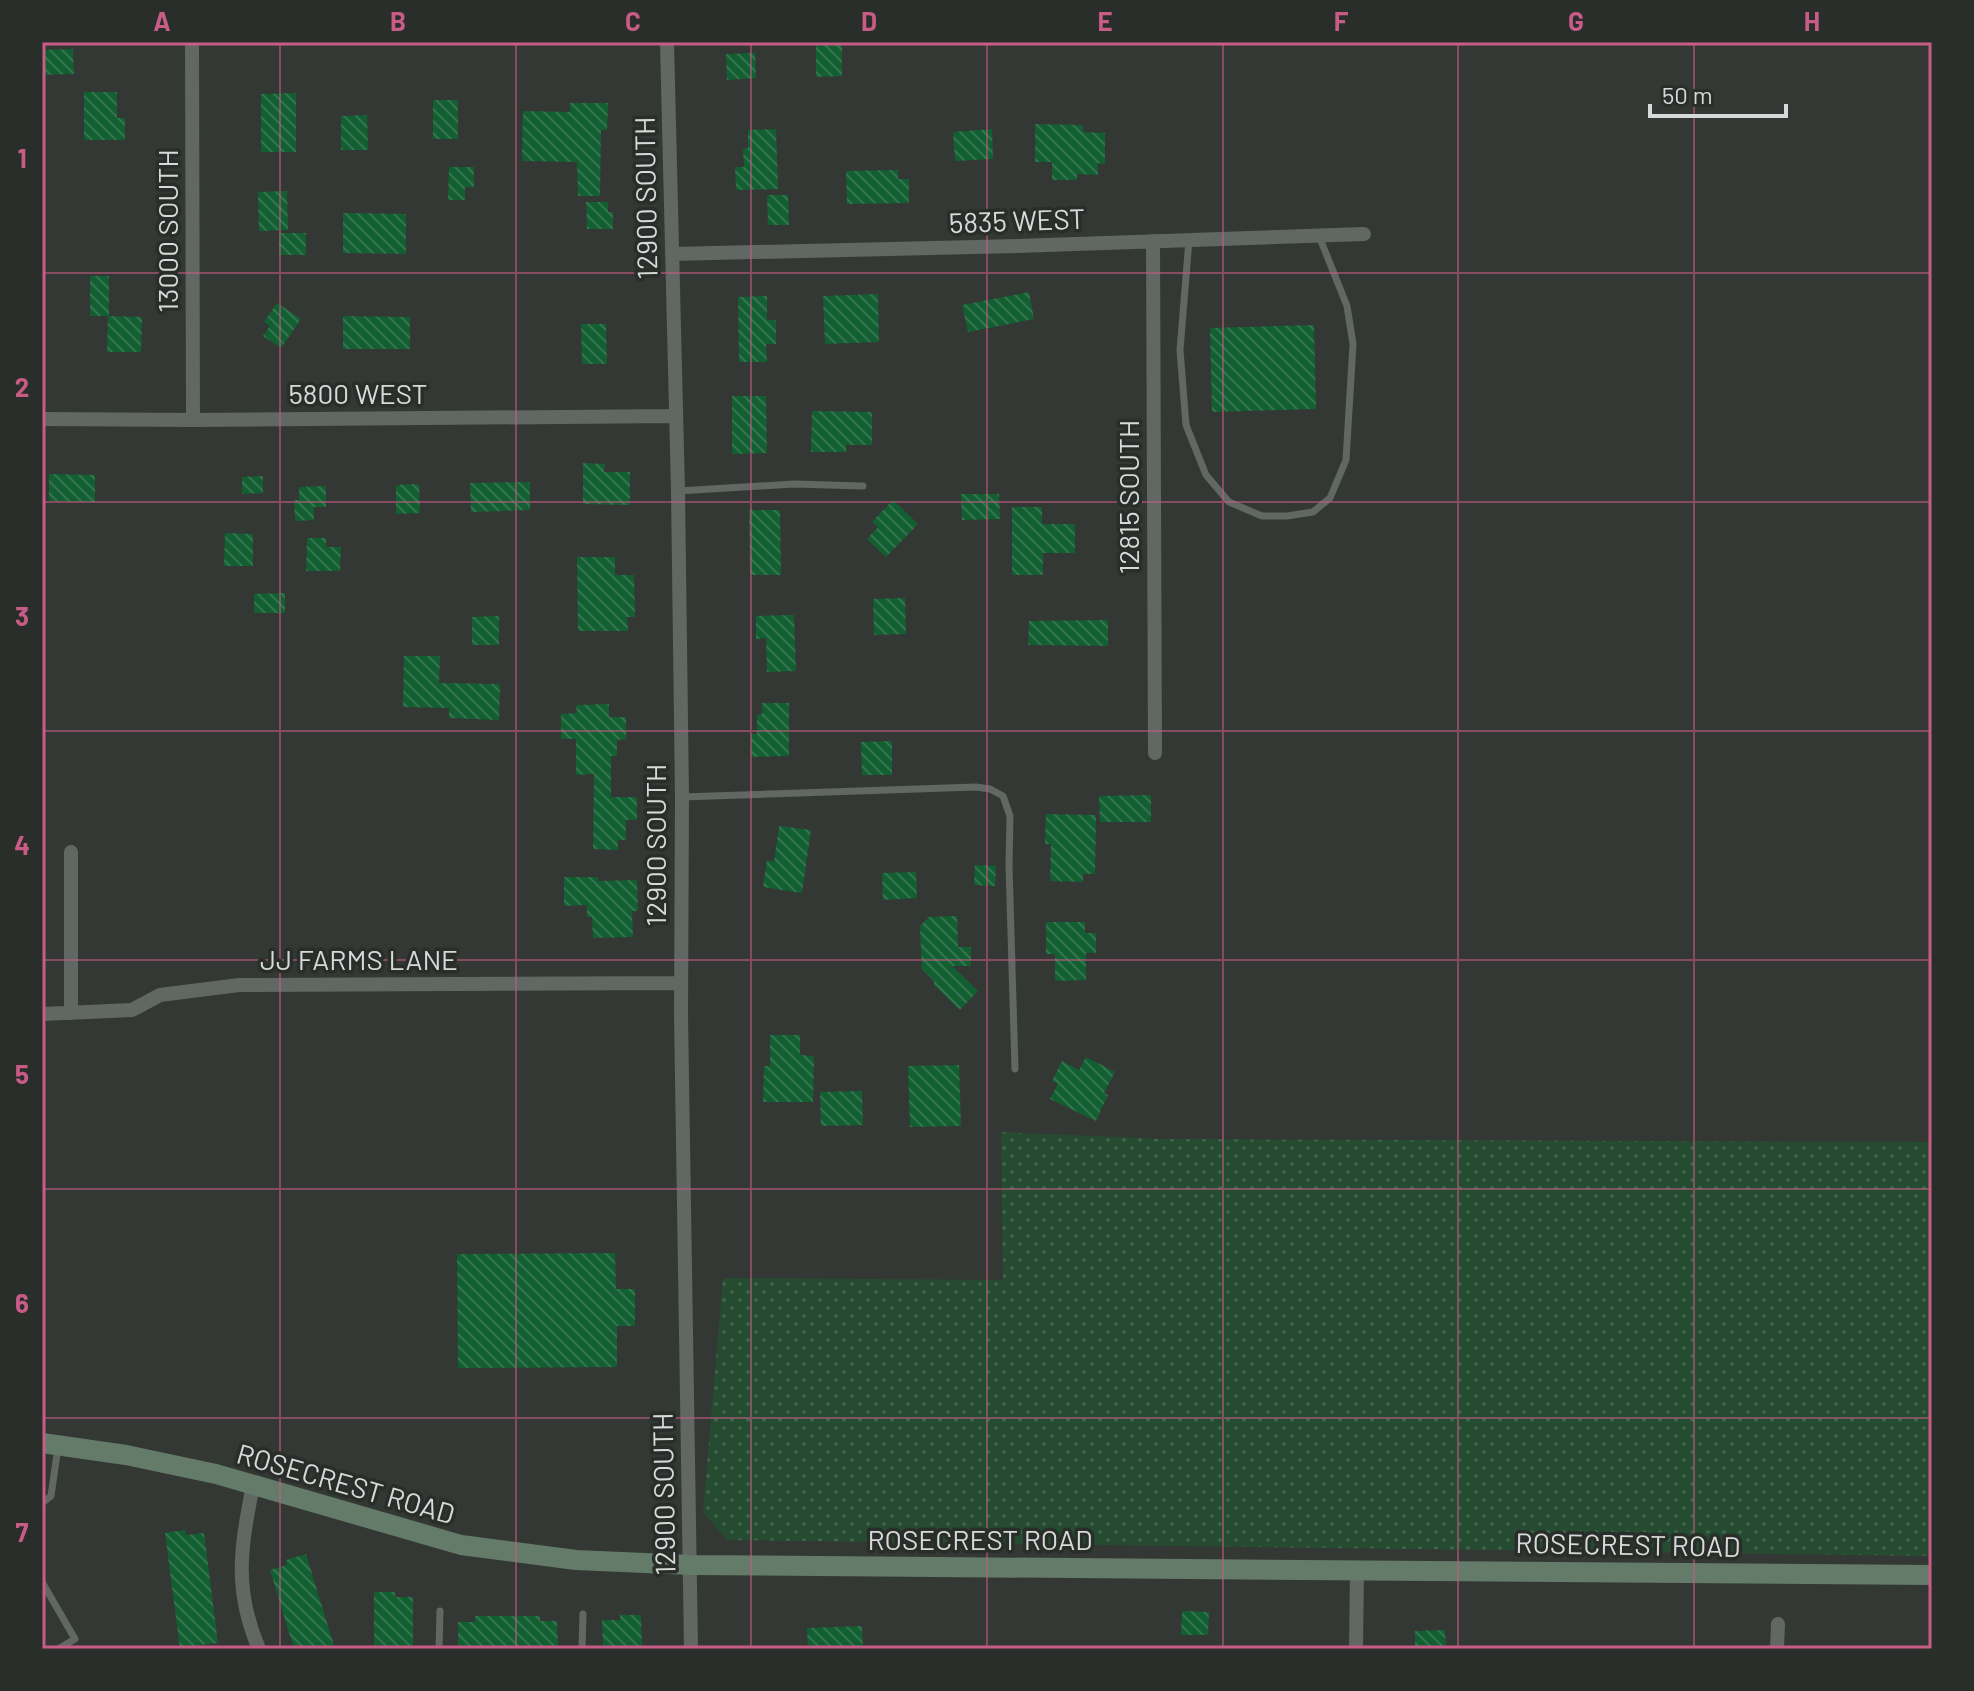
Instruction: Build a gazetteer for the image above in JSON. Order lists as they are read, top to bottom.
{
  "streets": {
    "main road": ["ROSECREST ROAD"],
    "street": [
      "12900 SOUTH",
      "5835 WEST",
      "13000 SOUTH",
      "5800 WEST",
      "12815 SOUTH",
      "JJ FARMS LANE"
    ]
  },
  "crossings": [
    ["12900 SOUTH", "5835 WEST"],
    ["12900 SOUTH", "5800 WEST"],
    ["12900 SOUTH", "JJ FARMS LANE"],
    ["12900 SOUTH", "ROSECREST ROAD"],
    ["5835 WEST", "12815 SOUTH"],
    ["13000 SOUTH", "5800 WEST"]
  ],
  "scale_bar": "50 m",
  "grid": {
    "columns": [
      "A",
      "B",
      "C",
      "D",
      "E",
      "F",
      "G",
      "H"
    ],
    "rows": [
      "1",
      "2",
      "3",
      "4",
      "5",
      "6",
      "7"
    ]
  }
}
